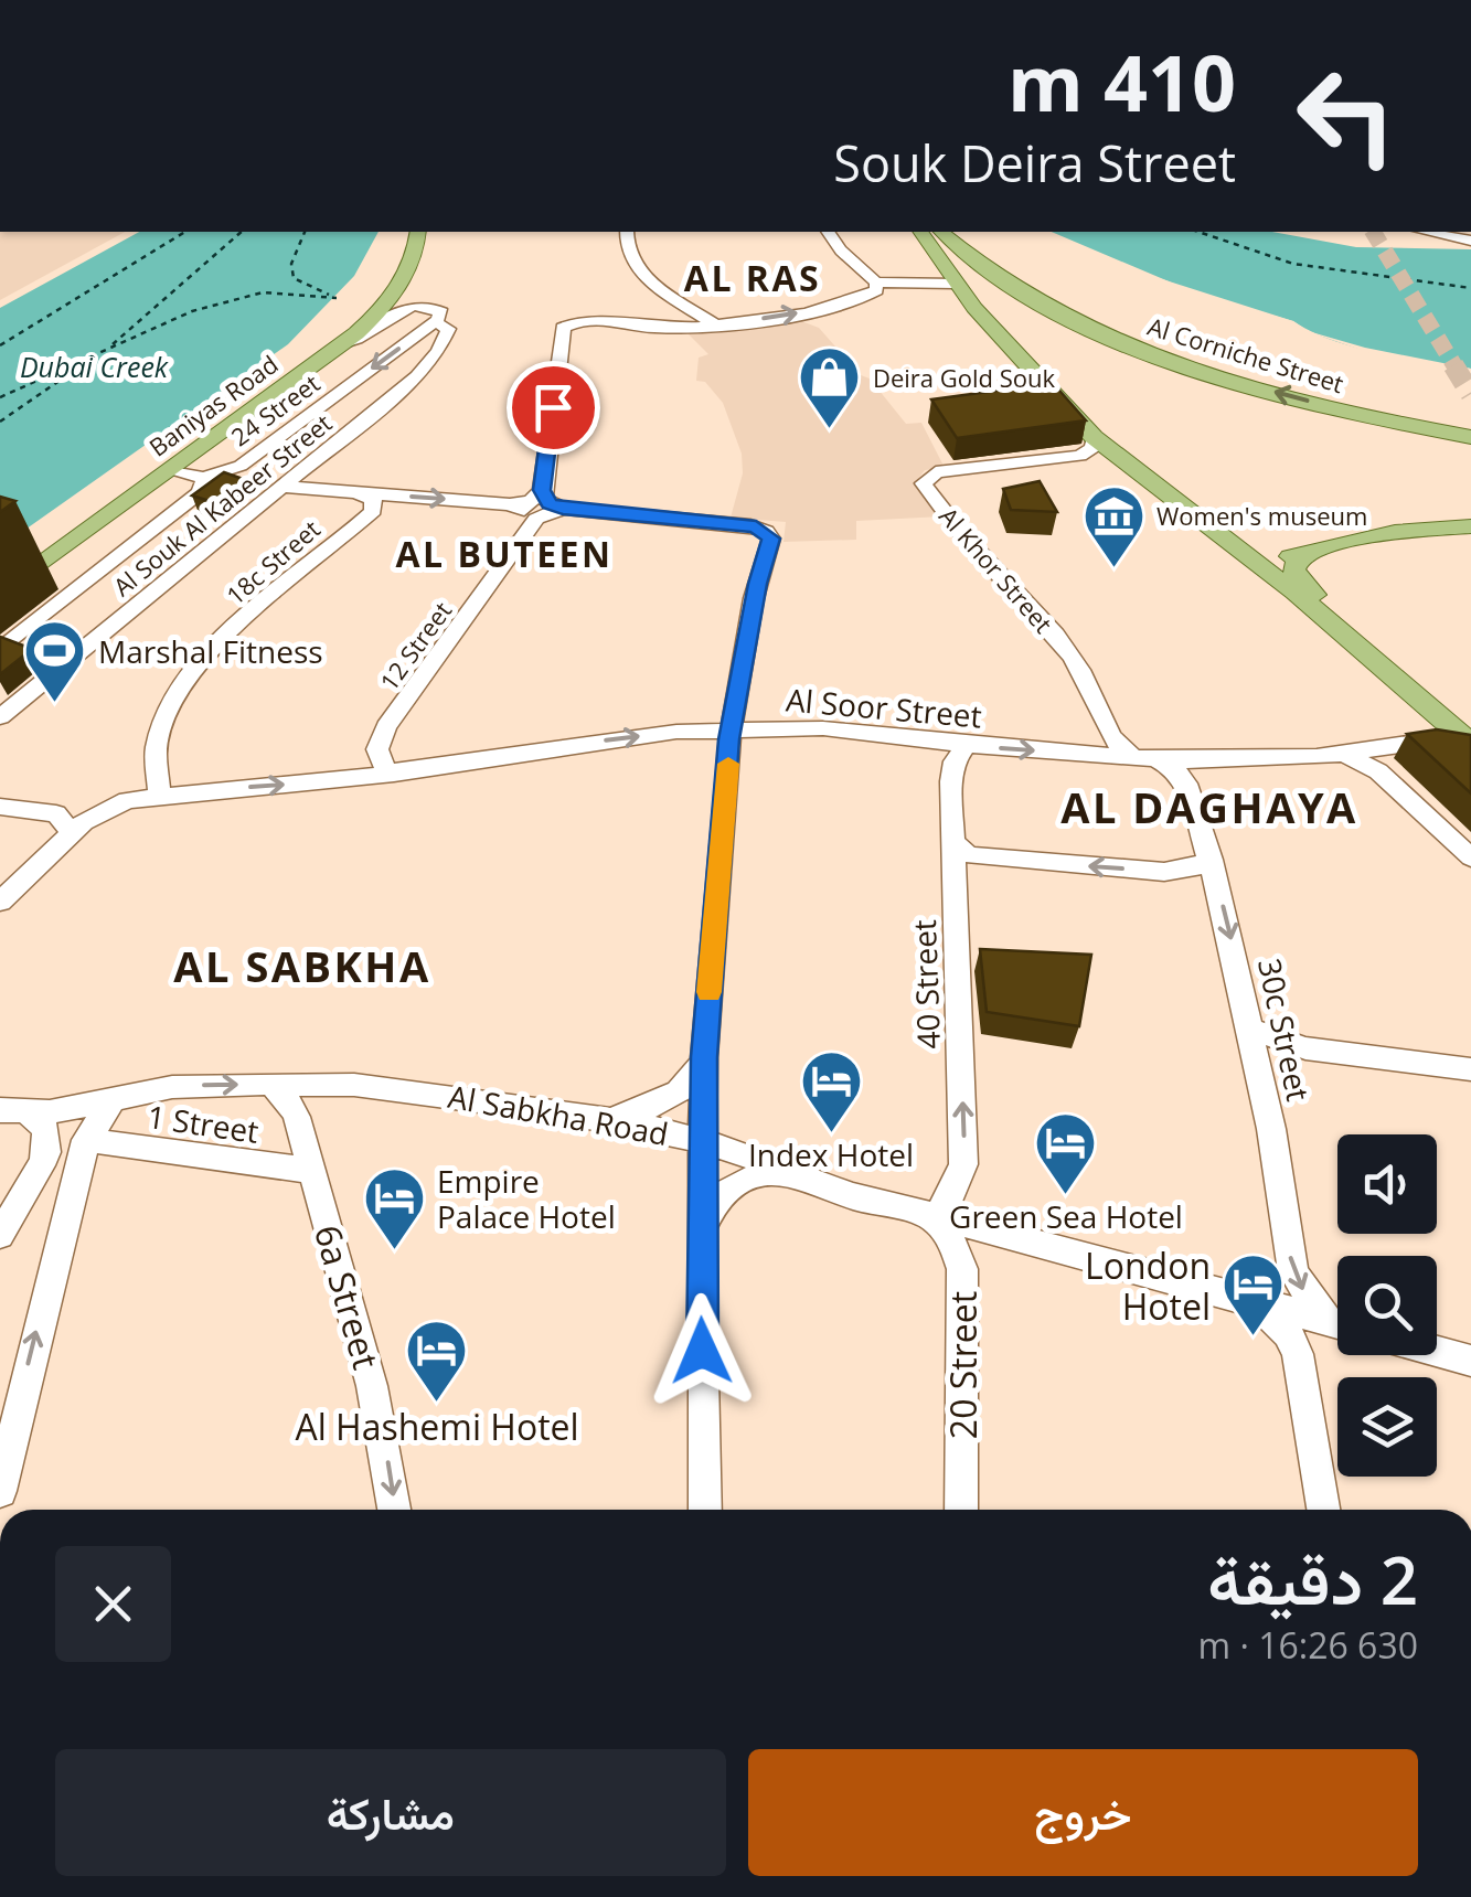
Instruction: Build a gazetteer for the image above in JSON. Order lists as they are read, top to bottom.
{
  "streets": {
    "main road": ["Al Corniche Street", "Baniyas Road"],
    "street": [
      "24 Street",
      "Al Souk Al Kabeer Street",
      "18c Street",
      "Al Khor Street",
      "12 Street",
      "Al Soor Street",
      "40 Street",
      "30c Street",
      "Al Sabkha Road",
      "1 Street",
      "6a Street",
      "20 Street"
    ]
  },
  "crossings": [
    ["Baniyas Road", "24 Street"],
    ["24 Street", "Al Souk Al Kabeer Street"],
    ["18c Street", "Al Soor Street"],
    ["Al Khor Street", "Al Soor Street"],
    ["Al Khor Street", "30c Street"],
    ["12 Street", "Al Soor Street"],
    ["Al Soor Street", "40 Street"],
    ["Al Soor Street", "30c Street"],
    ["40 Street", "Al Sabkha Road"],
    ["40 Street", "20 Street"],
    ["Al Sabkha Road", "6a Street"],
    ["Al Sabkha Road", "20 Street"],
    ["1 Street", "6a Street"]
  ],
  "one_way": [
    "24 Street",
    "Al Soor Street",
    "40 Street",
    "30c Street",
    "6a Street"
  ],
  "districts": [
    "AL RAS",
    "AL BUTEEN",
    "AL DAGHAYA",
    "AL SABKHA"
  ],
  "water": ["Dubai Creek"],
  "places": {
    "shop": ["Deira Gold Souk"],
    "museum": ["Women's museum"],
    "sports": ["Marshal Fitness"],
    "hotel": [
      "Index Hotel",
      "Green Sea Hotel",
      "Empire Palace Hotel",
      "London Hotel",
      "Al Hashemi Hotel"
    ]
  },
  "page": {
    "turn": ["410 m", "Souk Deira Street"],
    "heading": ["2 دقيقة", "630 m · 16:26"],
    "buttons": ["خروج", "مشاركة"]
  }
}
